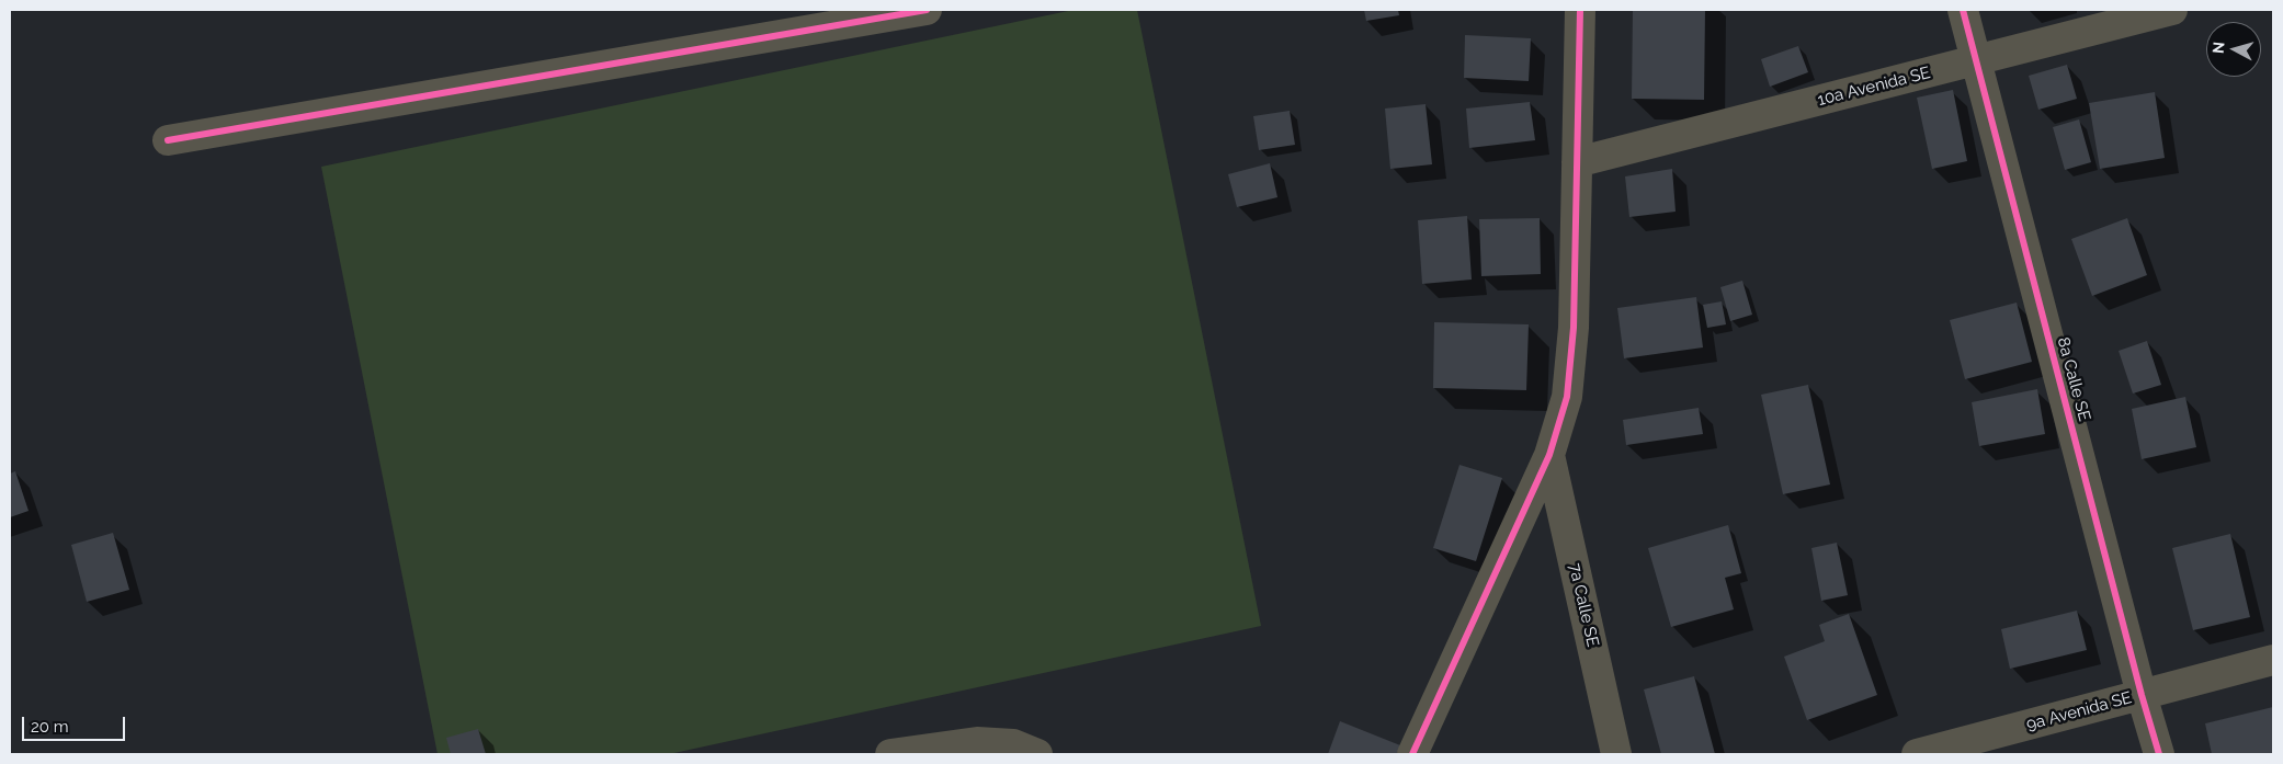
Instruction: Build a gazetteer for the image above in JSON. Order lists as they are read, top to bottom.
{
  "streets": {
    "street": [
      "10a Avenida SE",
      "8a Calle SE",
      "7a Calle SE",
      "9a Avenida SE"
    ]
  },
  "crossings": [
    ["10a Avenida SE", "8a Calle SE"],
    ["8a Calle SE", "9a Avenida SE"]
  ],
  "scale_bar": "20 m",
  "north": "left"
}
